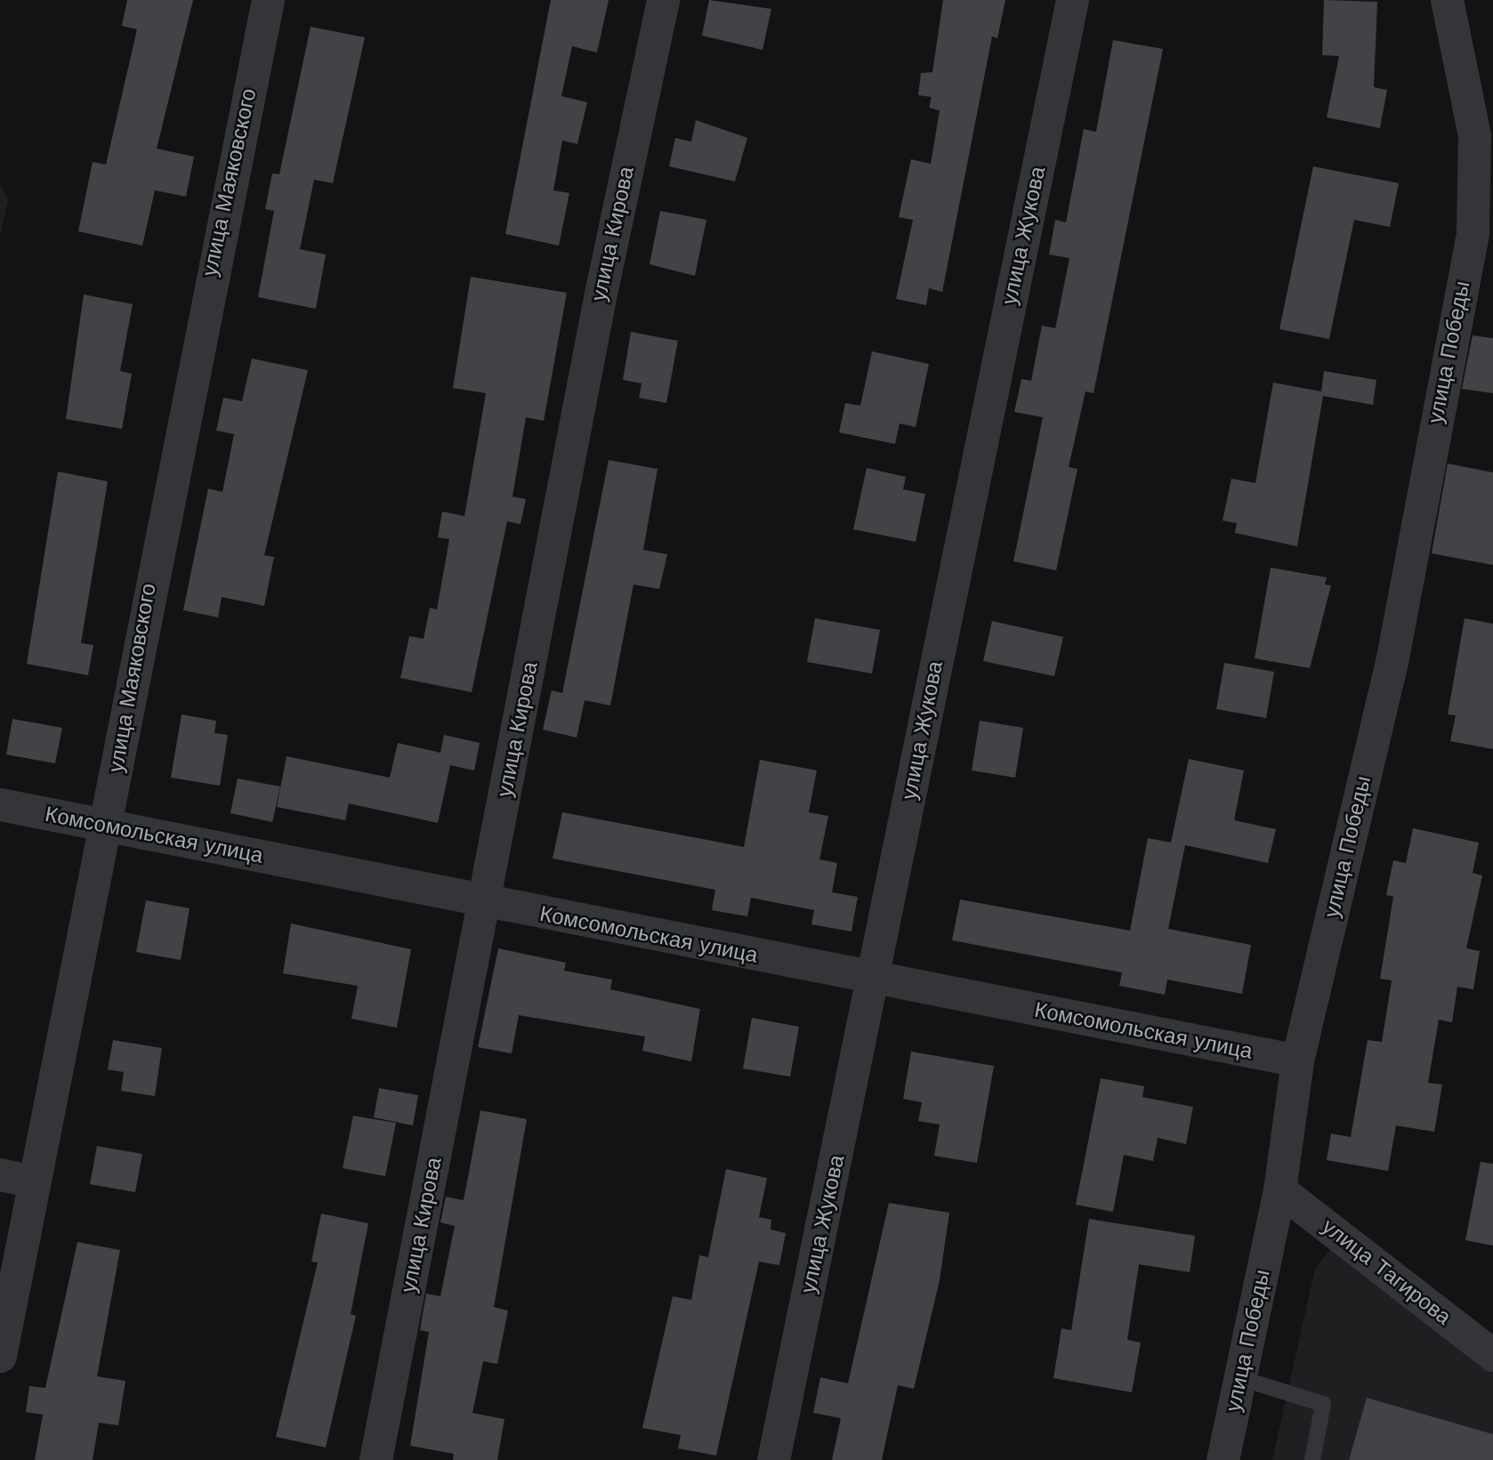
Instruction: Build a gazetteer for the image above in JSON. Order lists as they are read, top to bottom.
{
  "streets": {
    "street": [
      "улица Маяковского",
      "улица Кирова",
      "улица Жукова",
      "улица Победы",
      "Комсомольская улица",
      "улица Тагирова"
    ]
  },
  "crossings": [
    ["улица Маяковского", "Комсомольская улица"],
    ["улица Кирова", "Комсомольская улица"],
    ["улица Жукова", "Комсомольская улица"],
    ["улица Победы", "Комсомольская улица"],
    ["улица Победы", "улица Тагирова"]
  ]
}
